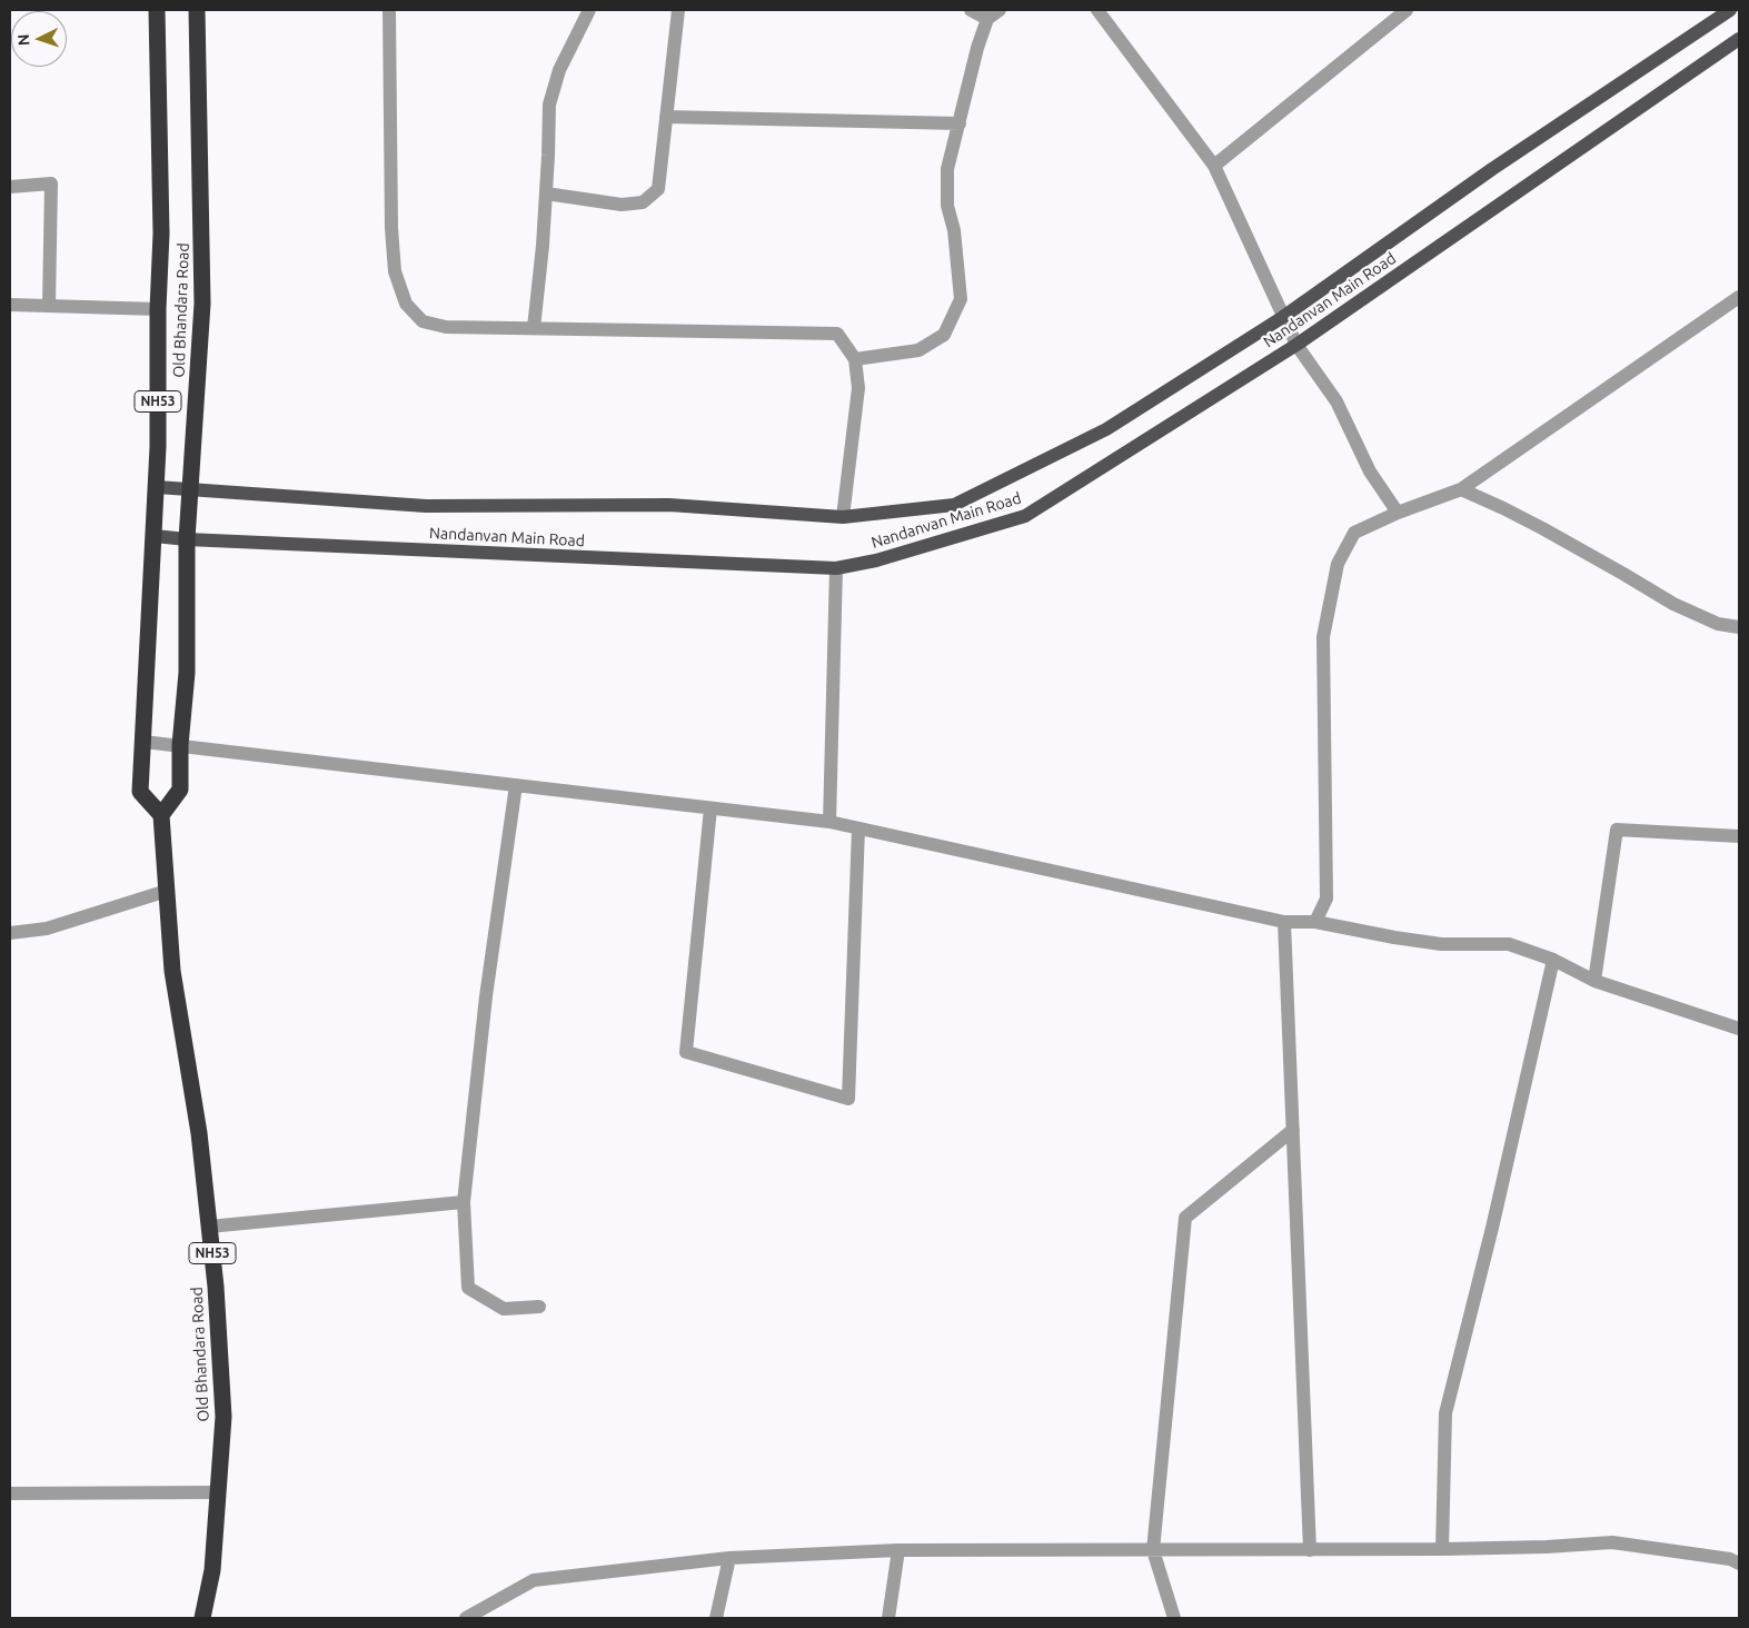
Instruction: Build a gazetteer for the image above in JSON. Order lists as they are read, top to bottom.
{
  "streets": {
    "highway": ["Old Bhandara Road", "NH53"],
    "main road": ["Nandanvan Main Road"]
  },
  "crossings": [
    ["Nandanvan Main Road", "Old Bhandara Road"],
    ["Nandanvan Main Road", "NH53"],
    ["Old Bhandara Road", "NH53"]
  ],
  "north": "left"
}
